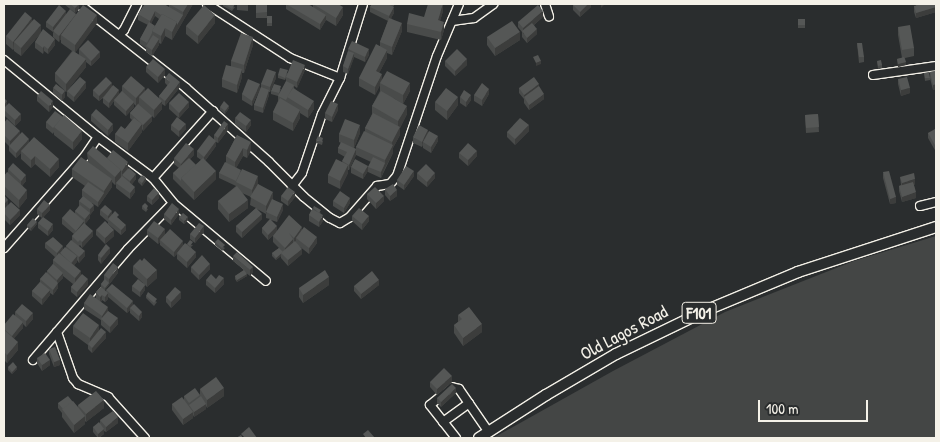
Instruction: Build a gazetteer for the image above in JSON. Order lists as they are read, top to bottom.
{
  "streets": {
    "main road": ["F101", "Old Lagos Road"]
  },
  "scale_bar": "100 m"
}
